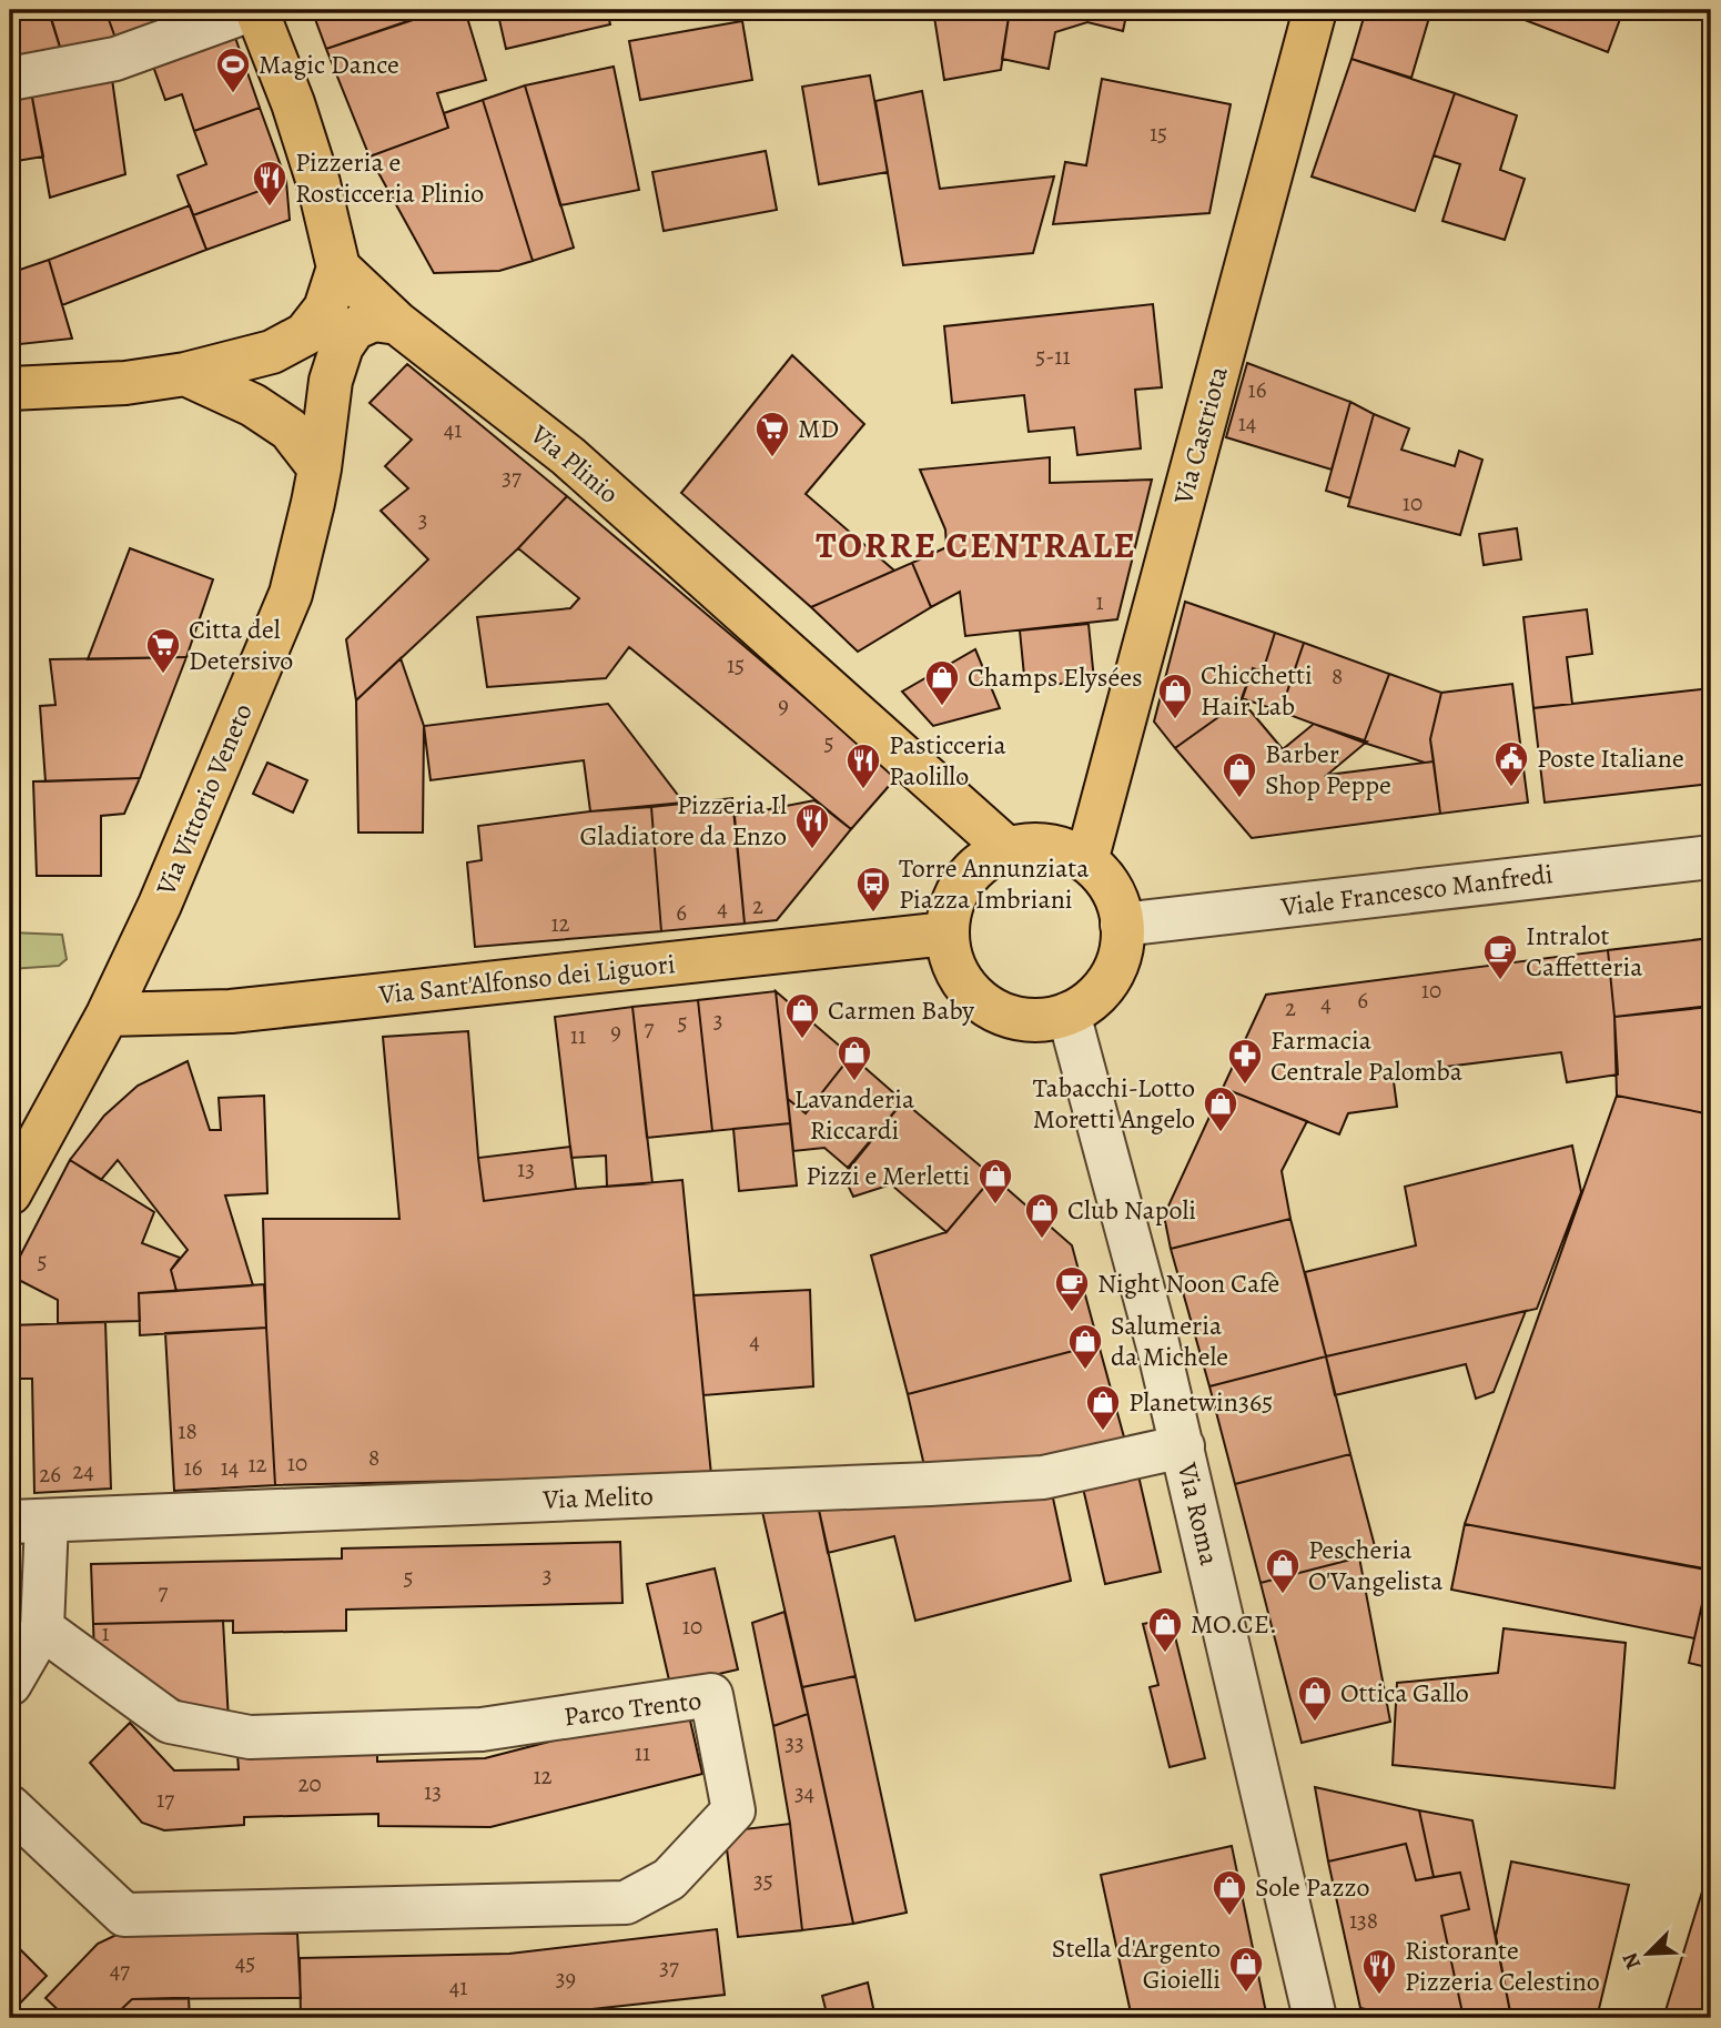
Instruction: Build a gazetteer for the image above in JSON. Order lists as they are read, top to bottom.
{
  "streets": {
    "main road": [
      "Via Castriota",
      "Via Plinio",
      "Via Vittorio Veneto",
      "Via Sant'Alfonso dei Liguori"
    ],
    "street": [
      "Viale Francesco Manfredi",
      "Via Melito",
      "Via Roma",
      "Parco Trento"
    ]
  },
  "crossings": [
    ["Via Castriota", "Via Plinio"],
    ["Via Castriota", "Viale Francesco Manfredi"],
    ["Via Castriota", "Via Sant'Alfonso dei Liguori"],
    ["Via Castriota", "Via Roma"],
    ["Via Plinio", "Via Vittorio Veneto"],
    ["Via Plinio", "Viale Francesco Manfredi"],
    ["Via Plinio", "Via Sant'Alfonso dei Liguori"],
    ["Via Plinio", "Via Roma"],
    ["Via Vittorio Veneto", "Via Sant'Alfonso dei Liguori"],
    ["Viale Francesco Manfredi", "Via Sant'Alfonso dei Liguori"],
    ["Viale Francesco Manfredi", "Via Roma"],
    ["Via Sant'Alfonso dei Liguori", "Via Roma"],
    ["Via Melito", "Via Roma"]
  ],
  "districts": ["TORRE CENTRALE"],
  "places": {
    "sports": ["Magic Dance"],
    "restaurant": [
      "Pizzeria e Rosticceria Plinio",
      "Pasticceria Paolillo",
      "Pizzeria Il Gladiatore da Enzo",
      "Ristorante Pizzeria Celestino"
    ],
    "supermarket": ["MD", "Citta del Detersivo"],
    "shop": [
      "Champs Elysées",
      "Chicchetti Hair Lab",
      "Barber Shop Peppe",
      "Carmen Baby",
      "Lavanderia Riccardi",
      "Tabacchi-Lotto Moretti Angelo",
      "Pizzi e Merletti",
      "Club Napoli",
      "Salumeria da Michele",
      "Planetwin365",
      "Pescheria O'Vangelista",
      "MO.CE.",
      "Ottica Gallo",
      "Sole Pazzo",
      "Stella d'Argento Gioielli"
    ],
    "public building": ["Poste Italiane"],
    "bus stop": ["Torre Annunziata Piazza Imbriani"],
    "cafe": ["Intralot Caffetteria", "Night Noon Cafè"],
    "pharmacy": ["Farmacia Centrale Palomba"]
  },
  "house_numbers": [
    "15",
    "5-11",
    "16",
    "14",
    "41",
    "37",
    "10",
    "3",
    "1",
    "15",
    "8",
    "9",
    "5",
    "2",
    "4",
    "6",
    "12",
    "10",
    "6",
    "4",
    "2",
    "3",
    "5",
    "7",
    "9",
    "11",
    "13",
    "5",
    "4",
    "18",
    "8",
    "10",
    "12",
    "16",
    "14",
    "24",
    "26",
    "3",
    "5",
    "7",
    "10",
    "1",
    "33",
    "11",
    "12",
    "20",
    "13",
    "34",
    "17",
    "35",
    "138",
    "45",
    "37",
    "47",
    "39",
    "41"
  ],
  "north": "bottom left"
}
